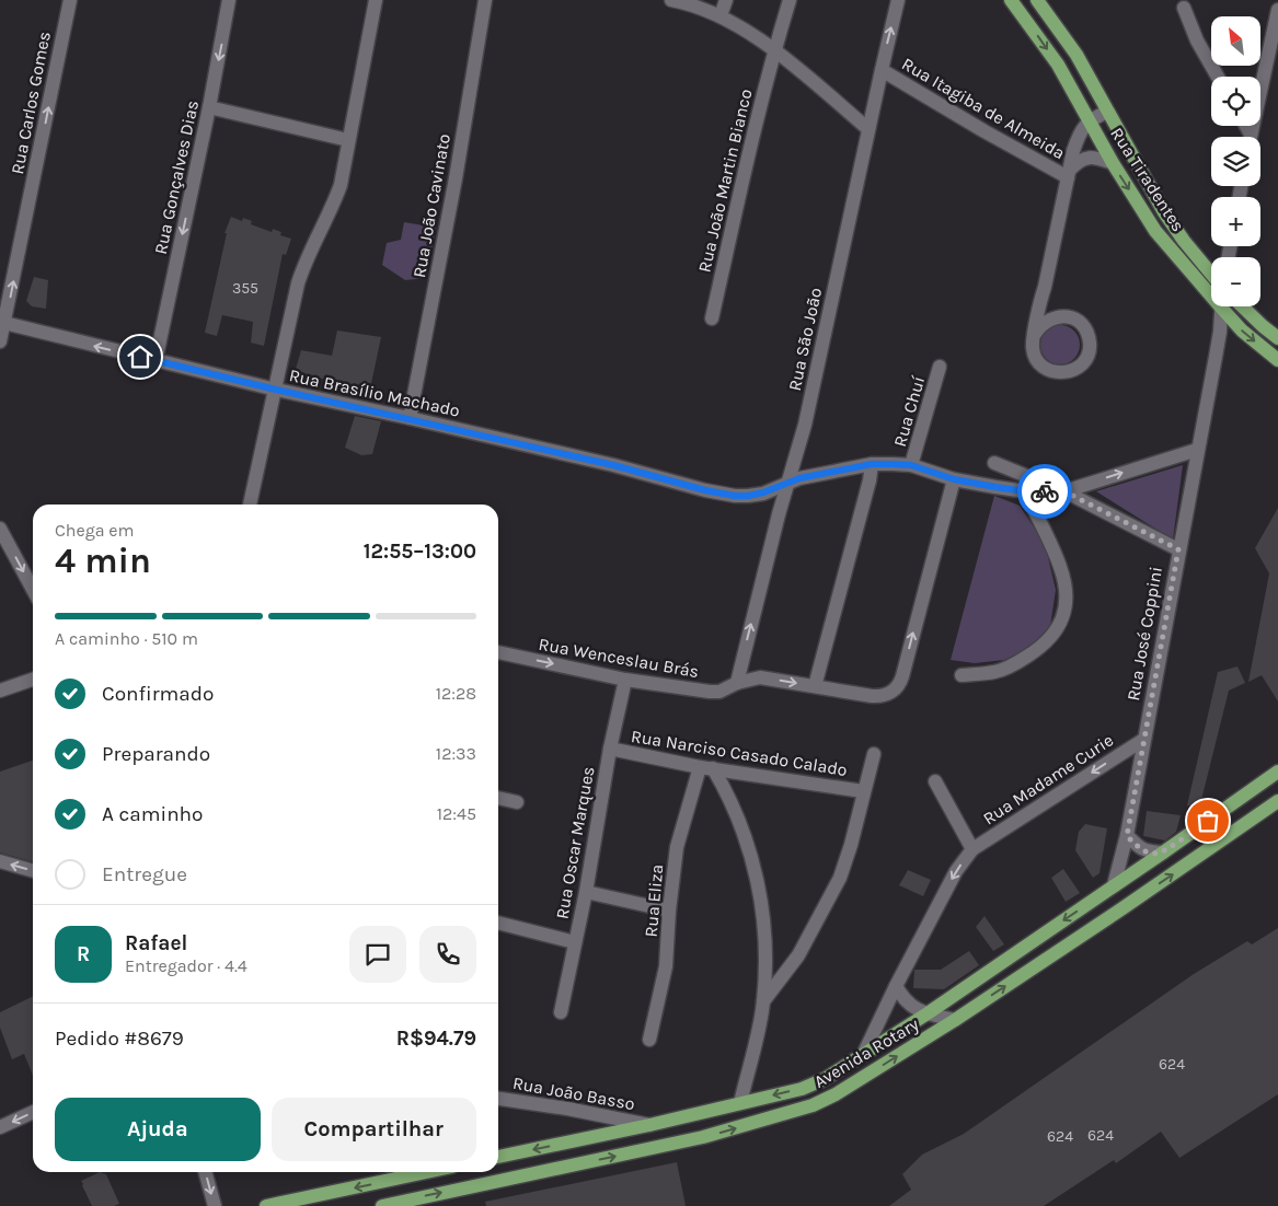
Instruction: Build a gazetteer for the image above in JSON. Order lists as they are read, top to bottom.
{
  "streets": {
    "main road": ["Rua Tiradentes", "Avenida Rotary"],
    "street": [
      "Rua Carlos Gomes",
      "Rua Itagiba de Almeida",
      "Rua Gonçalves Dias",
      "Rua João Martin Bianco",
      "Rua João Cavinato",
      "Rua São João",
      "Rua Brasílio Machado",
      "Rua Chuí",
      "Rua José Coppini",
      "Rua Wenceslau Brás",
      "Rua Narciso Casado Calado",
      "Rua Madame Curie",
      "Rua Oscar Marques",
      "Rua Eliza",
      "Rua João Basso"
    ]
  },
  "crossings": [
    ["Rua Carlos Gomes", "Rua Brasílio Machado"],
    ["Rua Itagiba de Almeida", "Rua São João"],
    ["Rua Gonçalves Dias", "Rua Brasílio Machado"],
    ["Rua João Cavinato", "Rua Brasílio Machado"],
    ["Rua São João", "Rua Brasílio Machado"],
    ["Rua São João", "Rua Wenceslau Brás"],
    ["Rua Brasílio Machado", "Rua Chuí"],
    ["Rua Brasílio Machado", "Rua Wenceslau Brás"],
    ["Rua José Coppini", "Rua Madame Curie"],
    ["Rua José Coppini", "Avenida Rotary"],
    ["Rua Wenceslau Brás", "Rua Oscar Marques"],
    ["Rua Narciso Casado Calado", "Rua Oscar Marques"],
    ["Rua Narciso Casado Calado", "Rua Eliza"],
    ["Rua Madame Curie", "Avenida Rotary"],
    ["Avenida Rotary", "Rua João Basso"]
  ],
  "one_way": ["Rua Carlos Gomes", "Rua Gonçalves Dias"],
  "house_numbers": [
    "355",
    "624",
    "624",
    "624"
  ],
  "north": "top left",
  "page": {
    "map_buttons": ["+", "−"],
    "heading": ["4 min", "Chega em", "12:55–13:00"],
    "panel": [
      "Rafael",
      "Entregador · 4.4",
      "Pedido #8679",
      "R$94.79"
    ],
    "bar": "A caminho · 510 m",
    "list": [
      ["Confirmado", "12:28"],
      ["Preparando", "12:33"],
      ["A caminho", "12:45"],
      "Entregue"
    ],
    "round": "R",
    "buttons": ["Ajuda", "Compartilhar"]
  }
}
